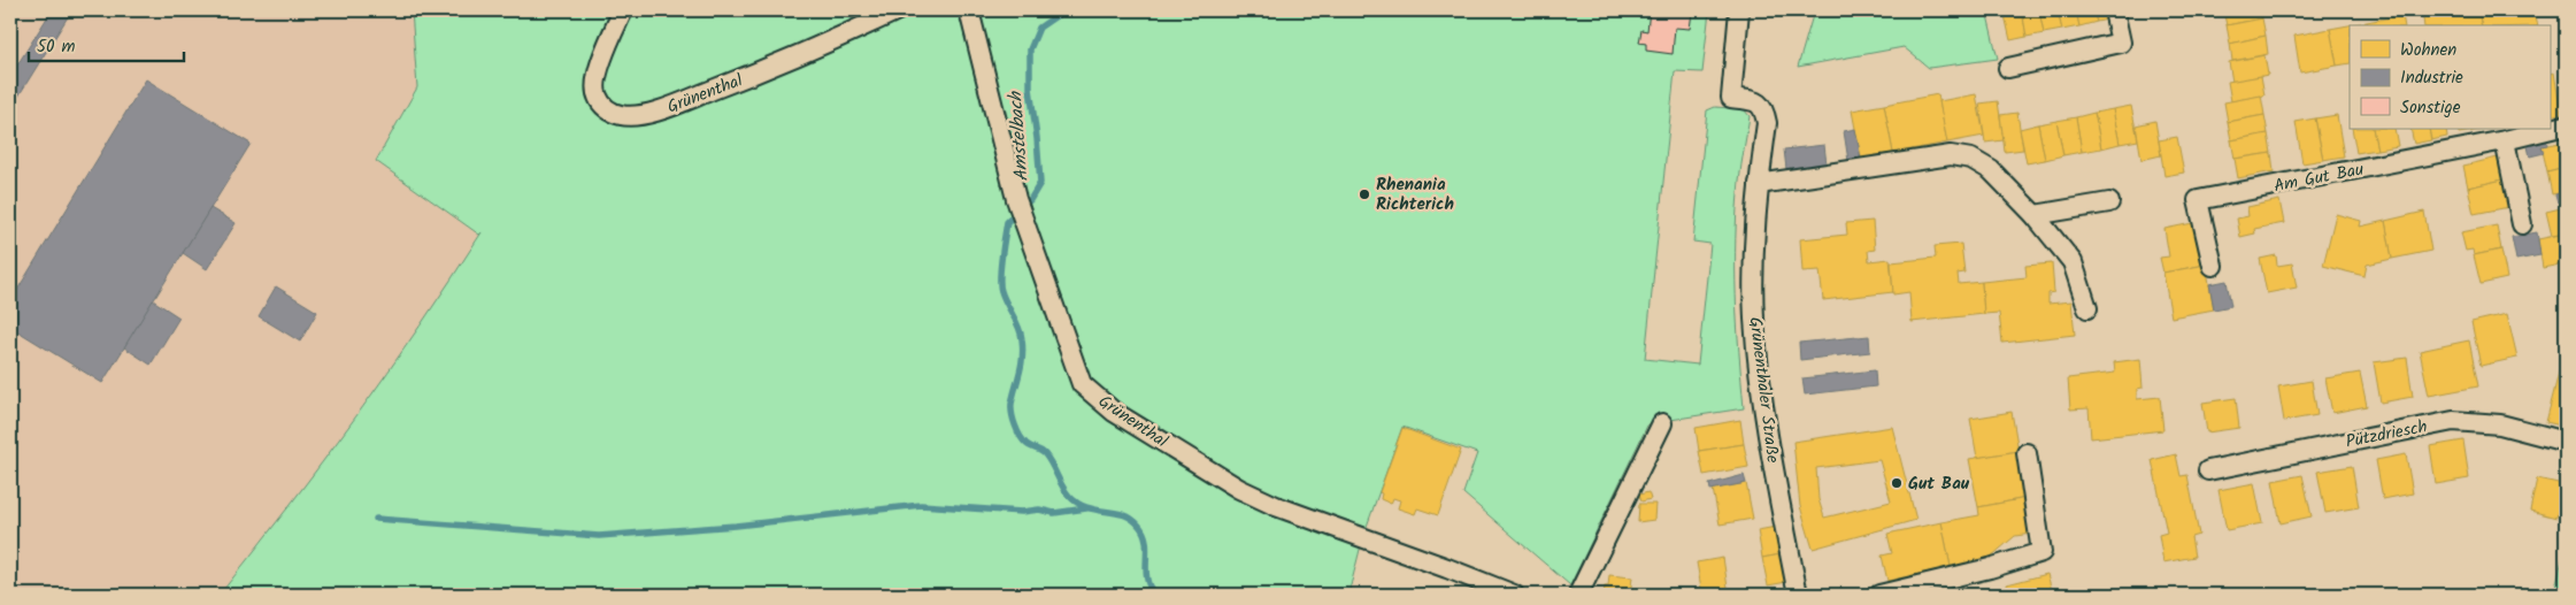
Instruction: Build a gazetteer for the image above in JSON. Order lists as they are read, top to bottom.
{
  "streets": {
    "street": [
      "Grünenthal",
      "Am Gut Bau",
      "Grünenthaler Straße",
      "Pützdriesch"
    ]
  },
  "water": ["Amstelbach"],
  "places": ["Rhenania Richterich", "Gut Bau"],
  "legend": ["Wohnen", "Industrie", "Sonstige"],
  "scale_bar": "50 m"
}
